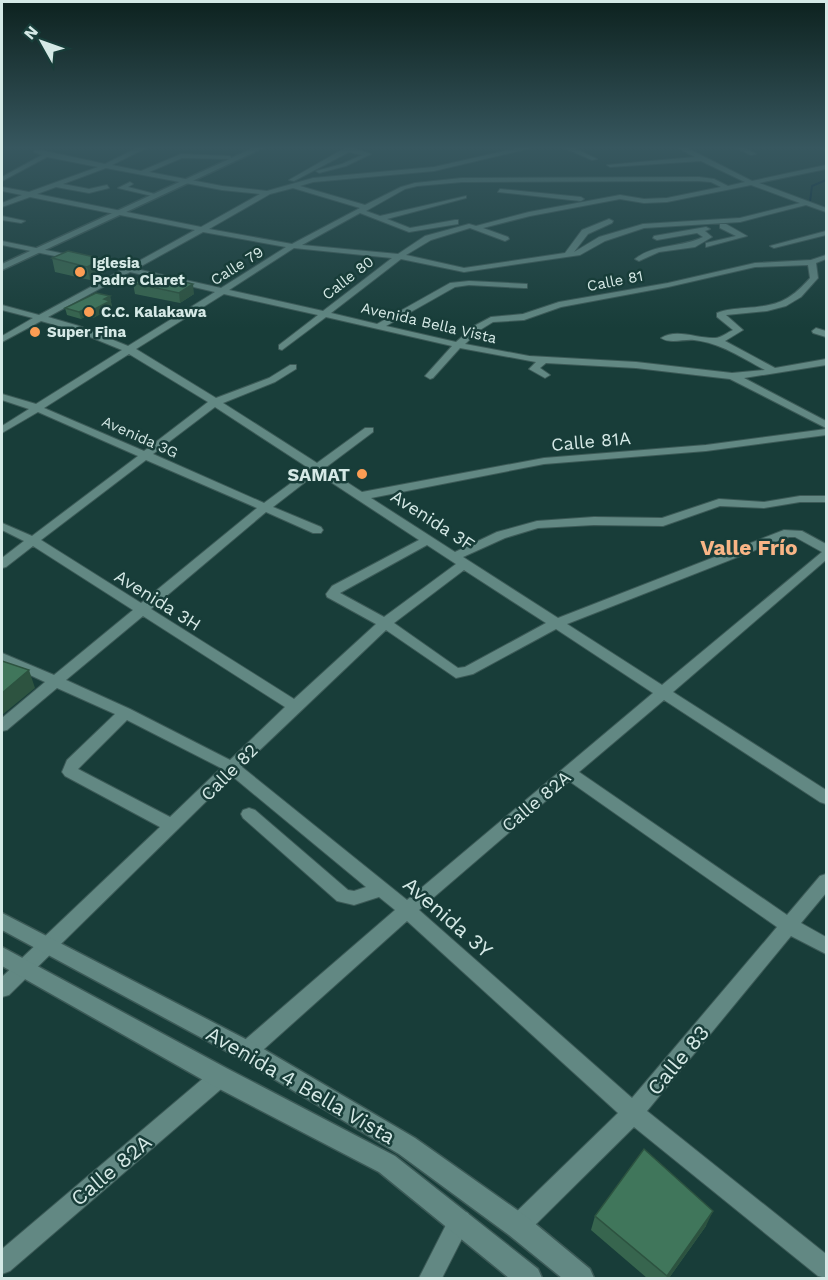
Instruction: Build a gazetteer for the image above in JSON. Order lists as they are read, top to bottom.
{
  "streets": {
    "main road": ["Avenida 4 Bella Vista"],
    "street": [
      "Calle 79",
      "Calle 80",
      "Calle 81",
      "Avenida Bella Vista",
      "Avenida 3G",
      "Calle 81A",
      "Avenida 3F",
      "Avenida 3H",
      "Calle 82",
      "Calle 82A",
      "Avenida 3Y",
      "Calle 83"
    ]
  },
  "crossings": [
    ["Calle 79", "Avenida Bella Vista"],
    ["Calle 79", "Avenida 3G"],
    ["Calle 79", "Avenida 3F"],
    ["Calle 80", "Avenida Bella Vista"],
    ["Calle 81", "Avenida Bella Vista"],
    ["Calle 81A", "Avenida 3F"],
    ["Avenida 3F", "Calle 82"],
    ["Avenida 3F", "Calle 82A"],
    ["Avenida 3H", "Calle 82"],
    ["Calle 82", "Avenida 3Y"],
    ["Calle 82", "Avenida 4 Bella Vista"],
    ["Calle 82A", "Avenida 3Y"],
    ["Calle 82A", "Avenida 4 Bella Vista"],
    ["Avenida 3Y", "Calle 83"],
    ["Calle 83", "Avenida 4 Bella Vista"]
  ],
  "districts": ["Valle Frío"],
  "places": [
    "Iglesia Padre Claret",
    "C.C. Kalakawa",
    "Super Fina",
    "SAMAT"
  ],
  "north": "top left"
}
